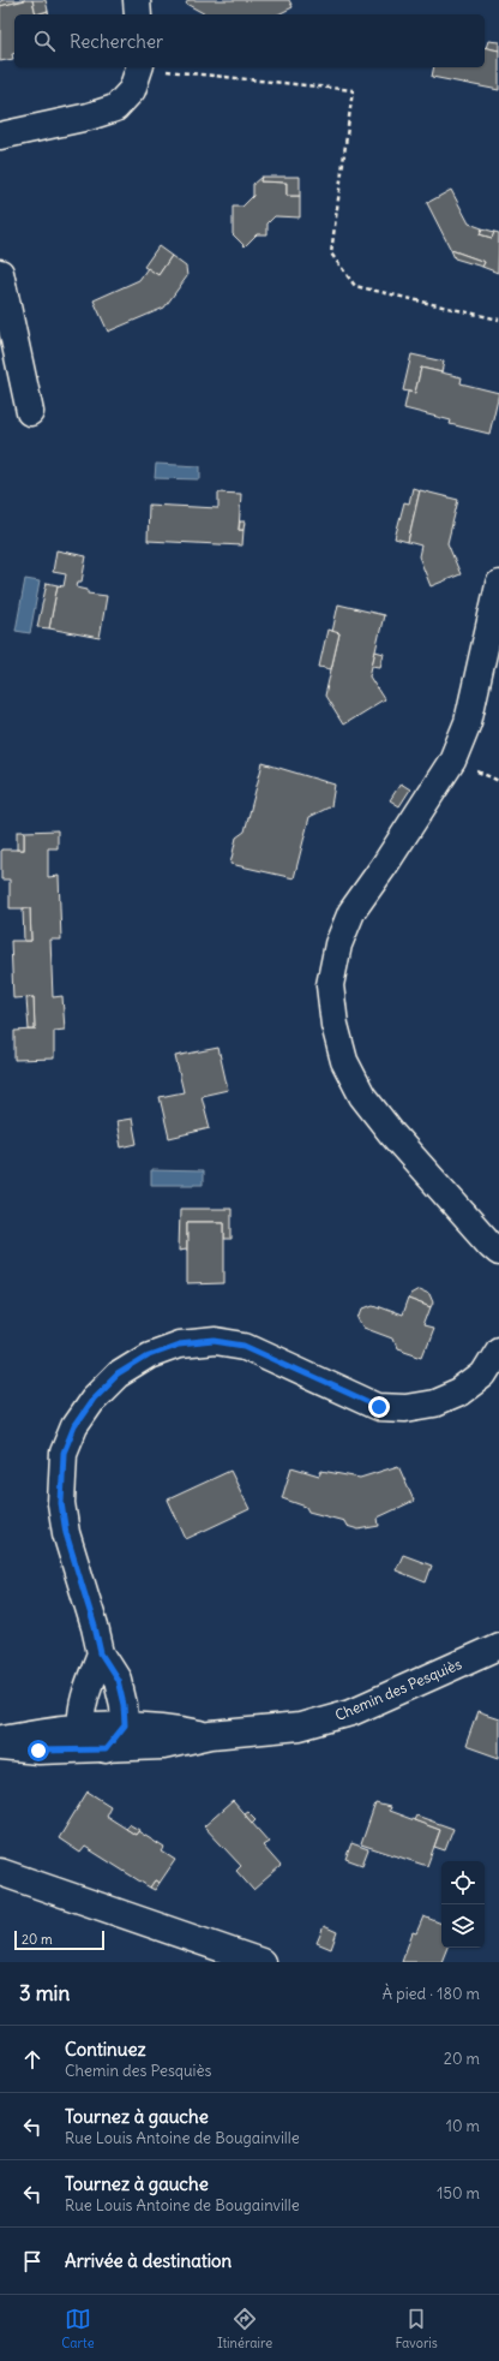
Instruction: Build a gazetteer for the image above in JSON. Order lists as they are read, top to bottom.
{
  "streets": {
    "street": ["Chemin des Pesquiès"]
  },
  "scale_bar": "20 m",
  "page": {
    "search": "Rechercher",
    "scale": "20 m",
    "heading": ["3 min", "À pied · 180 m"],
    "list": [
      ["Continuez", "Chemin des Pesquiès", "20 m"],
      ["Tournez à gauche", "Rue Louis Antoine de Bougainville", "10 m"],
      ["Tournez à gauche", "Rue Louis Antoine de Bougainville", "150 m"],
      "Arrivée à destination"
    ],
    "nav": ["Carte", "Itinéraire", "Favoris"]
  }
}
